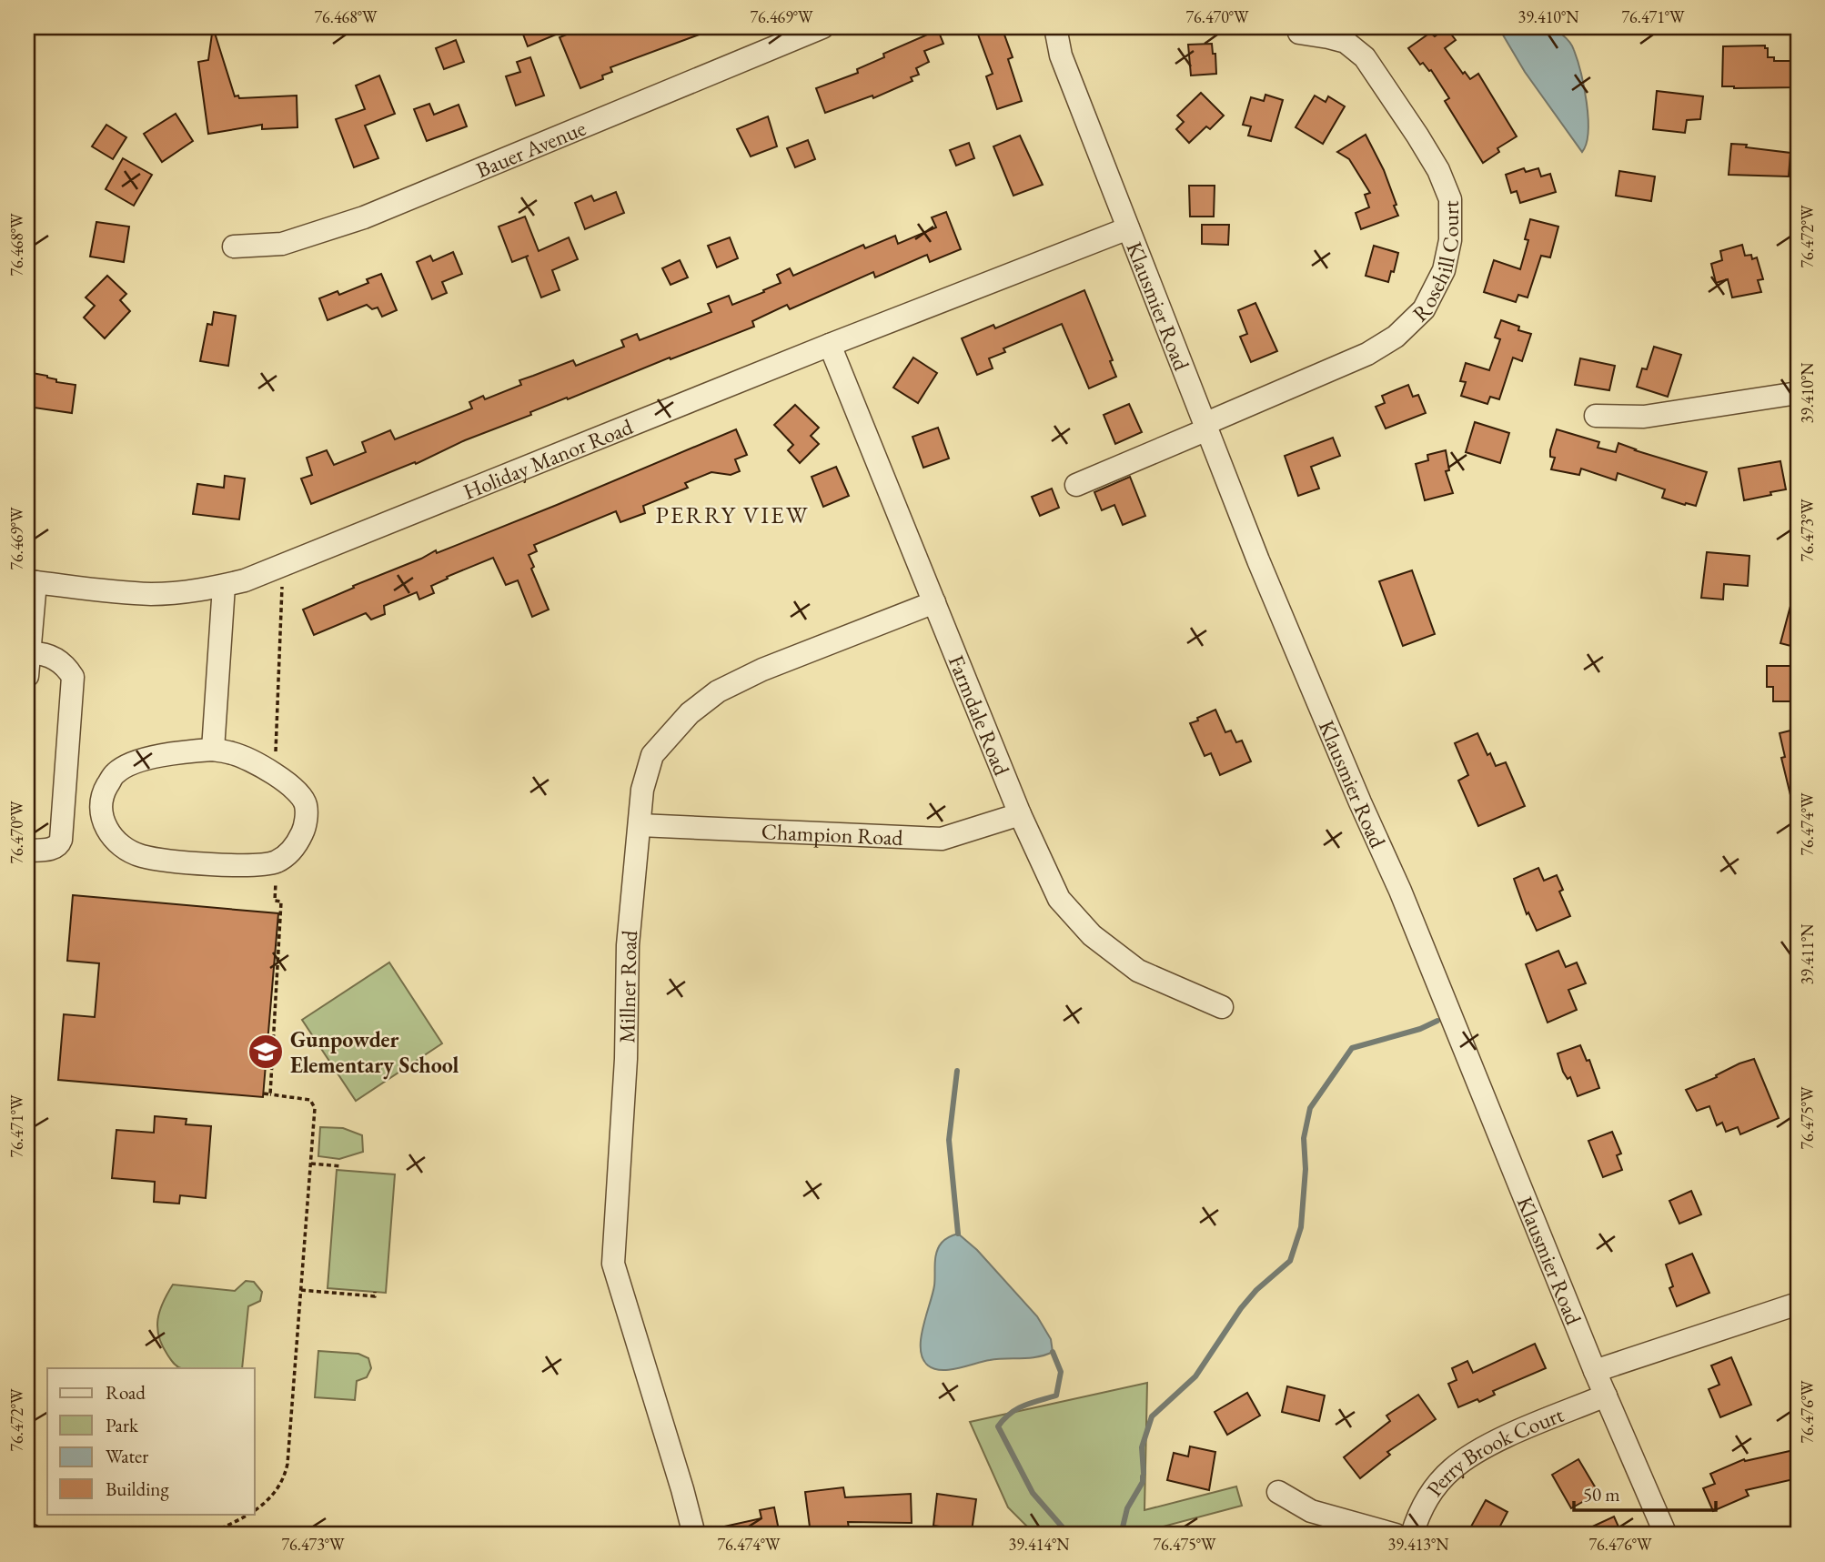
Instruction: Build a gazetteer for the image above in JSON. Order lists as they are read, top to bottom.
{
  "streets": {
    "street": [
      "Bauer Avenue",
      "Rosehill Court",
      "Klausmier Road",
      "Holiday Manor Road",
      "Farmdale Road",
      "Champion Road",
      "Millner Road",
      "Perry Brook Court"
    ]
  },
  "crossings": [
    ["Rosehill Court", "Klausmier Road"],
    ["Klausmier Road", "Holiday Manor Road"],
    ["Klausmier Road", "Perry Brook Court"],
    ["Holiday Manor Road", "Farmdale Road"],
    ["Farmdale Road", "Champion Road"],
    ["Farmdale Road", "Millner Road"],
    ["Champion Road", "Millner Road"]
  ],
  "districts": ["PERRY VIEW"],
  "places": {
    "school or university": ["Gunpowder Elementary School"]
  },
  "legend": [
    "Road",
    "Park",
    "Water",
    "Building"
  ],
  "scale_bar": "50 m",
  "coordinates": [
    "76.468°W",
    "76.469°W",
    "76.470°W",
    "39.410°N",
    "76.471°W",
    "76.472°W",
    "76.473°W",
    "76.474°W",
    "39.411°N",
    "76.475°W",
    "76.476°W",
    "39.414°N",
    "39.413°N"
  ]
}
